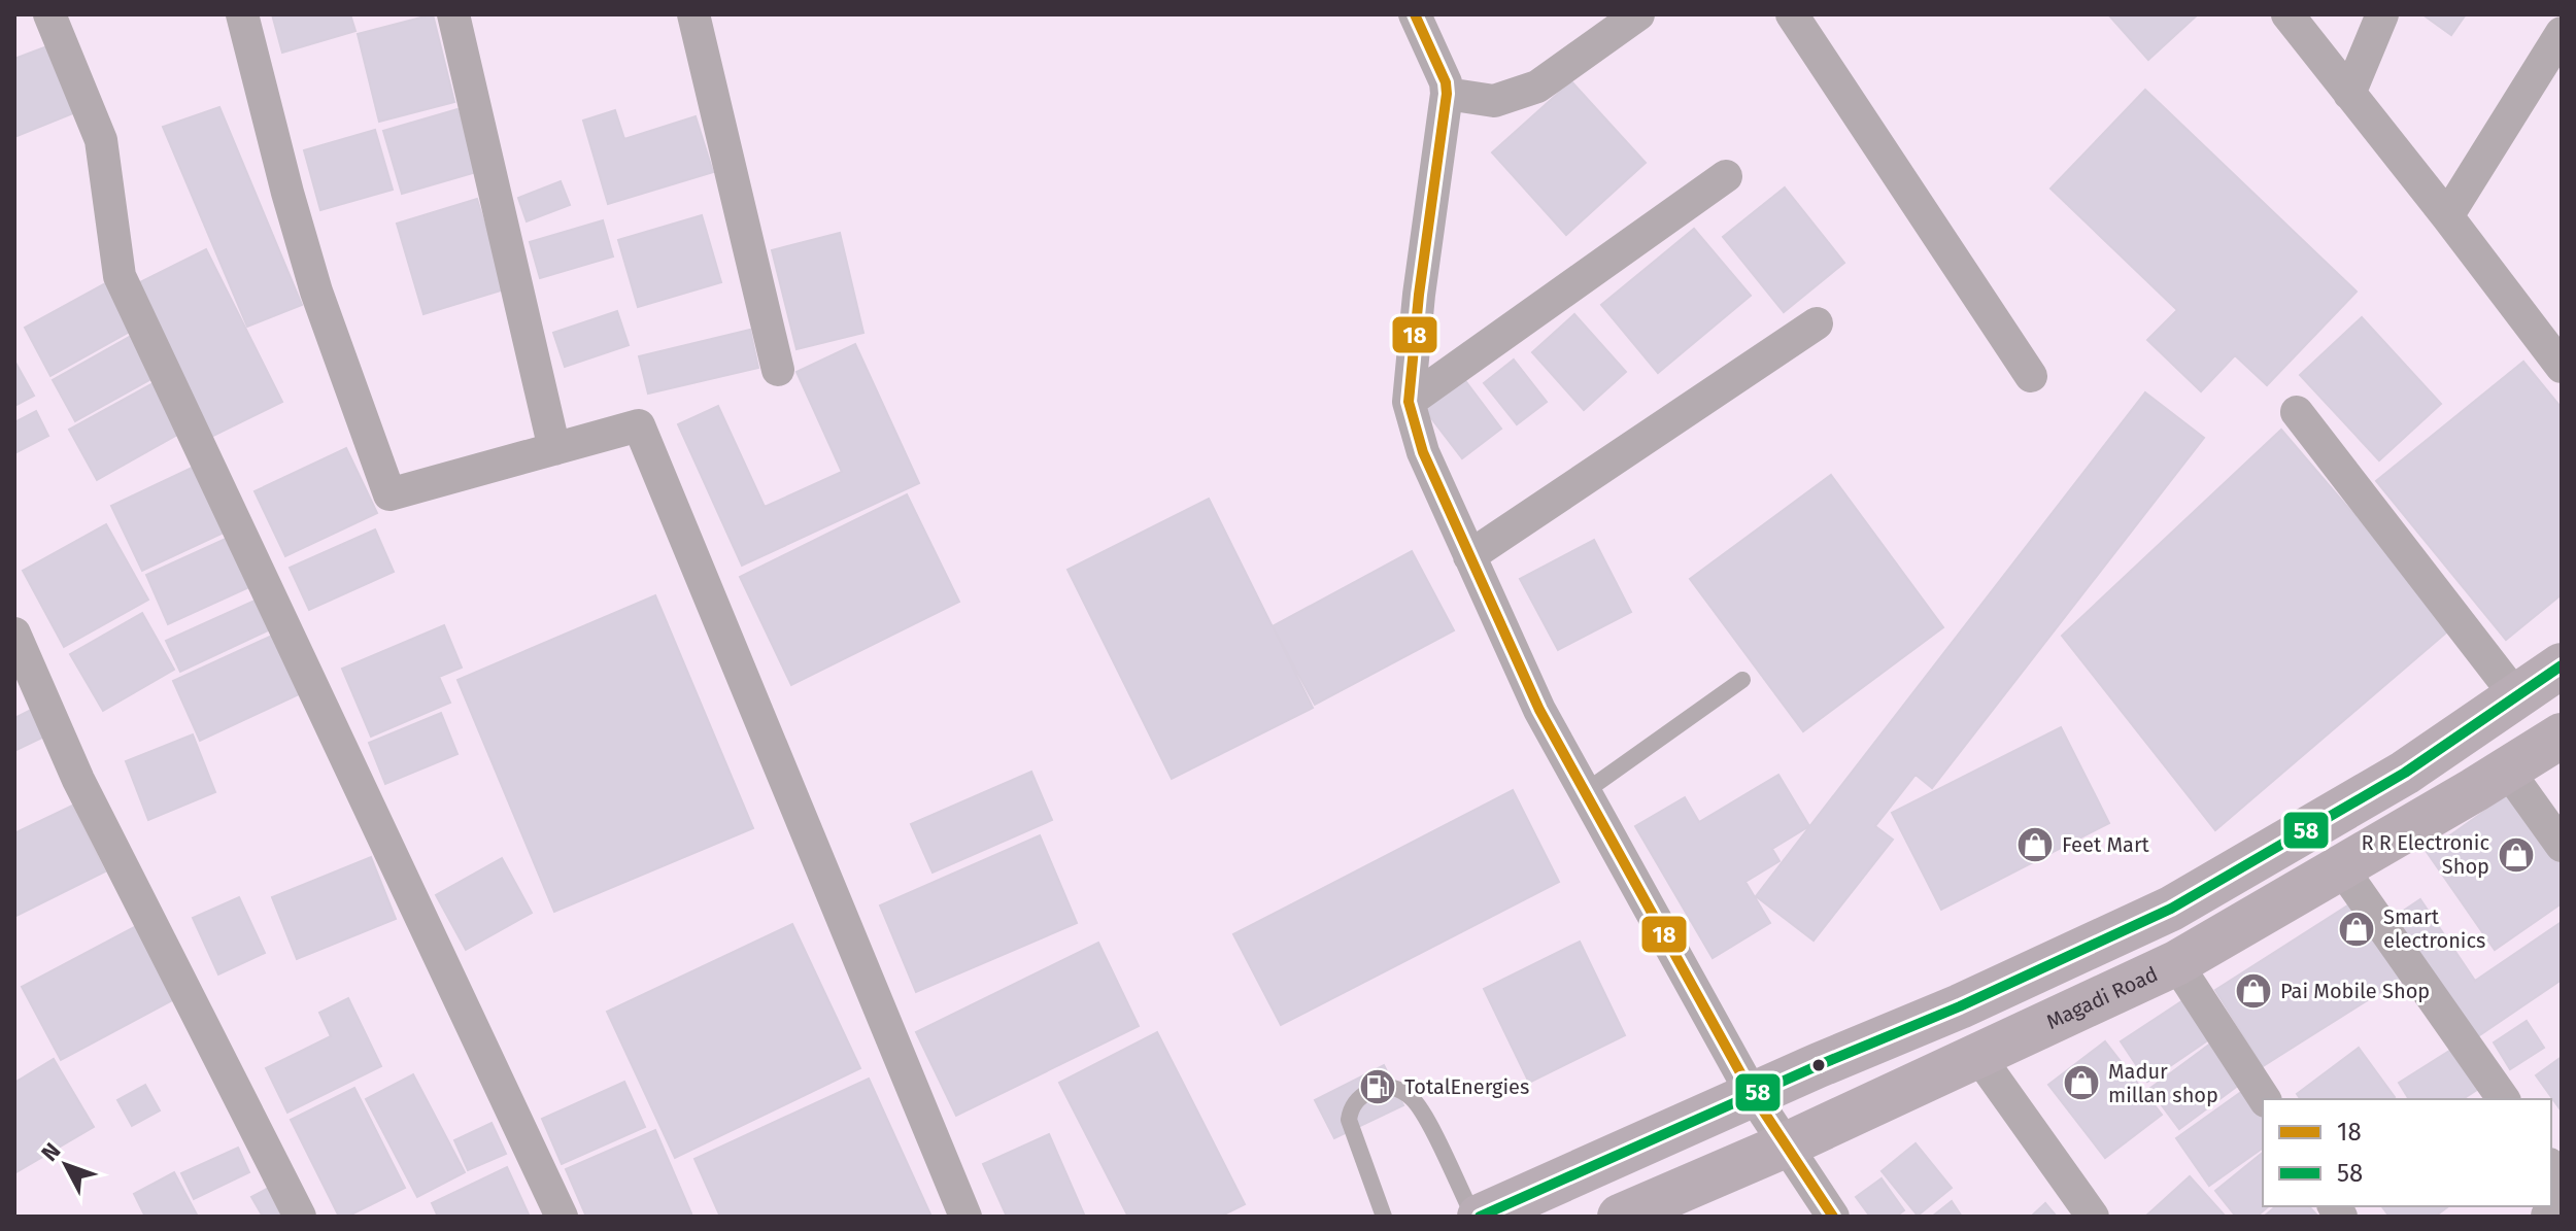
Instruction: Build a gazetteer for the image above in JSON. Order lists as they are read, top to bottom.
{
  "streets": {
    "main road": ["Magadi Road"]
  },
  "places": {
    "shop": [
      "Feet Mart",
      "R R Electronic Shop",
      "Smart electronics",
      "Pai Mobile Shop",
      "Madur millan shop"
    ],
    "fuel station": ["TotalEnergies"]
  },
  "lines": ["transit line 18", "transit line 58"],
  "legend": ["18", "58"],
  "north": "top left"
}
